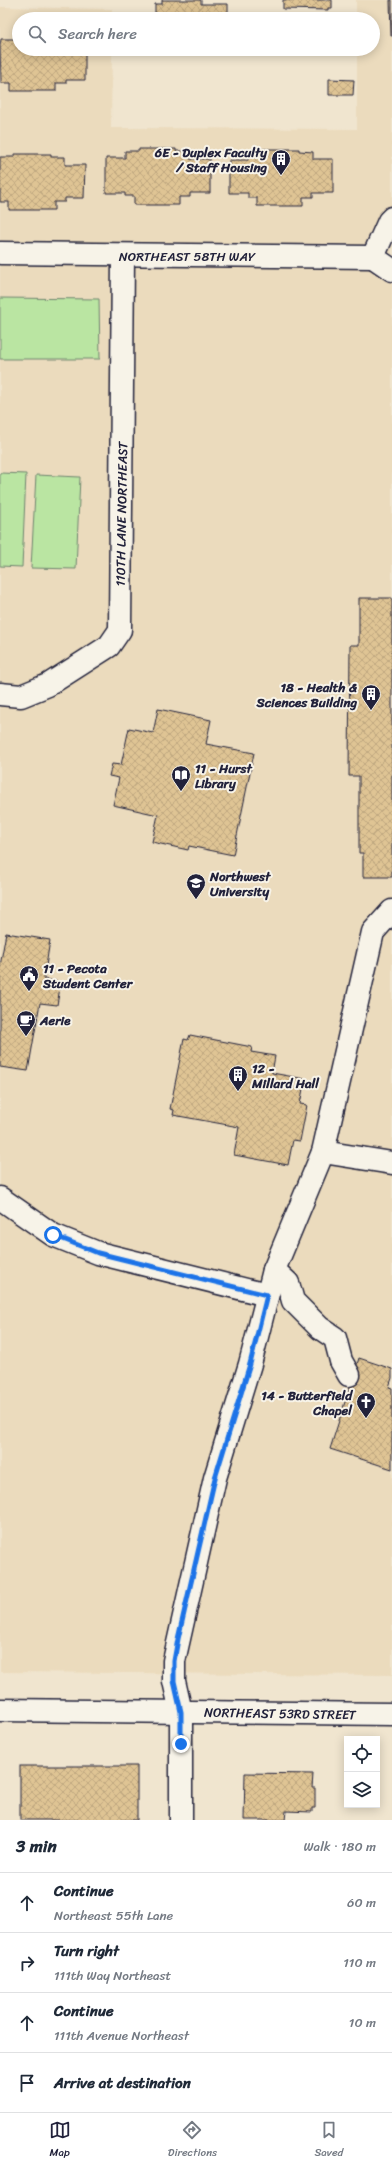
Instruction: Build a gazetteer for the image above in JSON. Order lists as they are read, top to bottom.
{
  "streets": {
    "street": ["NORTHEAST 58TH WAY", "110TH LANE NORTHEAST", "NORTHEAST 53RD STREET"]
  },
  "crossings": [
    ["NORTHEAST 58TH WAY", "110TH LANE NORTHEAST"]
  ],
  "places": {
    "building": ["6E - Duplex Faculty / Staff Housing", "18 - Health & Sciences Building", "12 - Millard Hall"],
    "library": ["11 - Hurst Library"],
    "school or university": ["Northwest University"],
    "public building": ["11 - Pecota Student Center"],
    "cafe": ["Aerie"],
    "church": ["14 - Butterfield Chapel"]
  },
  "page": {
    "search": "Search here",
    "heading": ["3 min", "Walk · 180 m"],
    "list": [
      ["Continue", "Northeast 55th Lane", "60 m"],
      ["Turn right", "111th Way Northeast", "110 m"],
      ["Continue", "111th Avenue Northeast", "10 m"],
      "Arrive at destination"
    ],
    "nav": ["Map", "Directions", "Saved"]
  }
}
